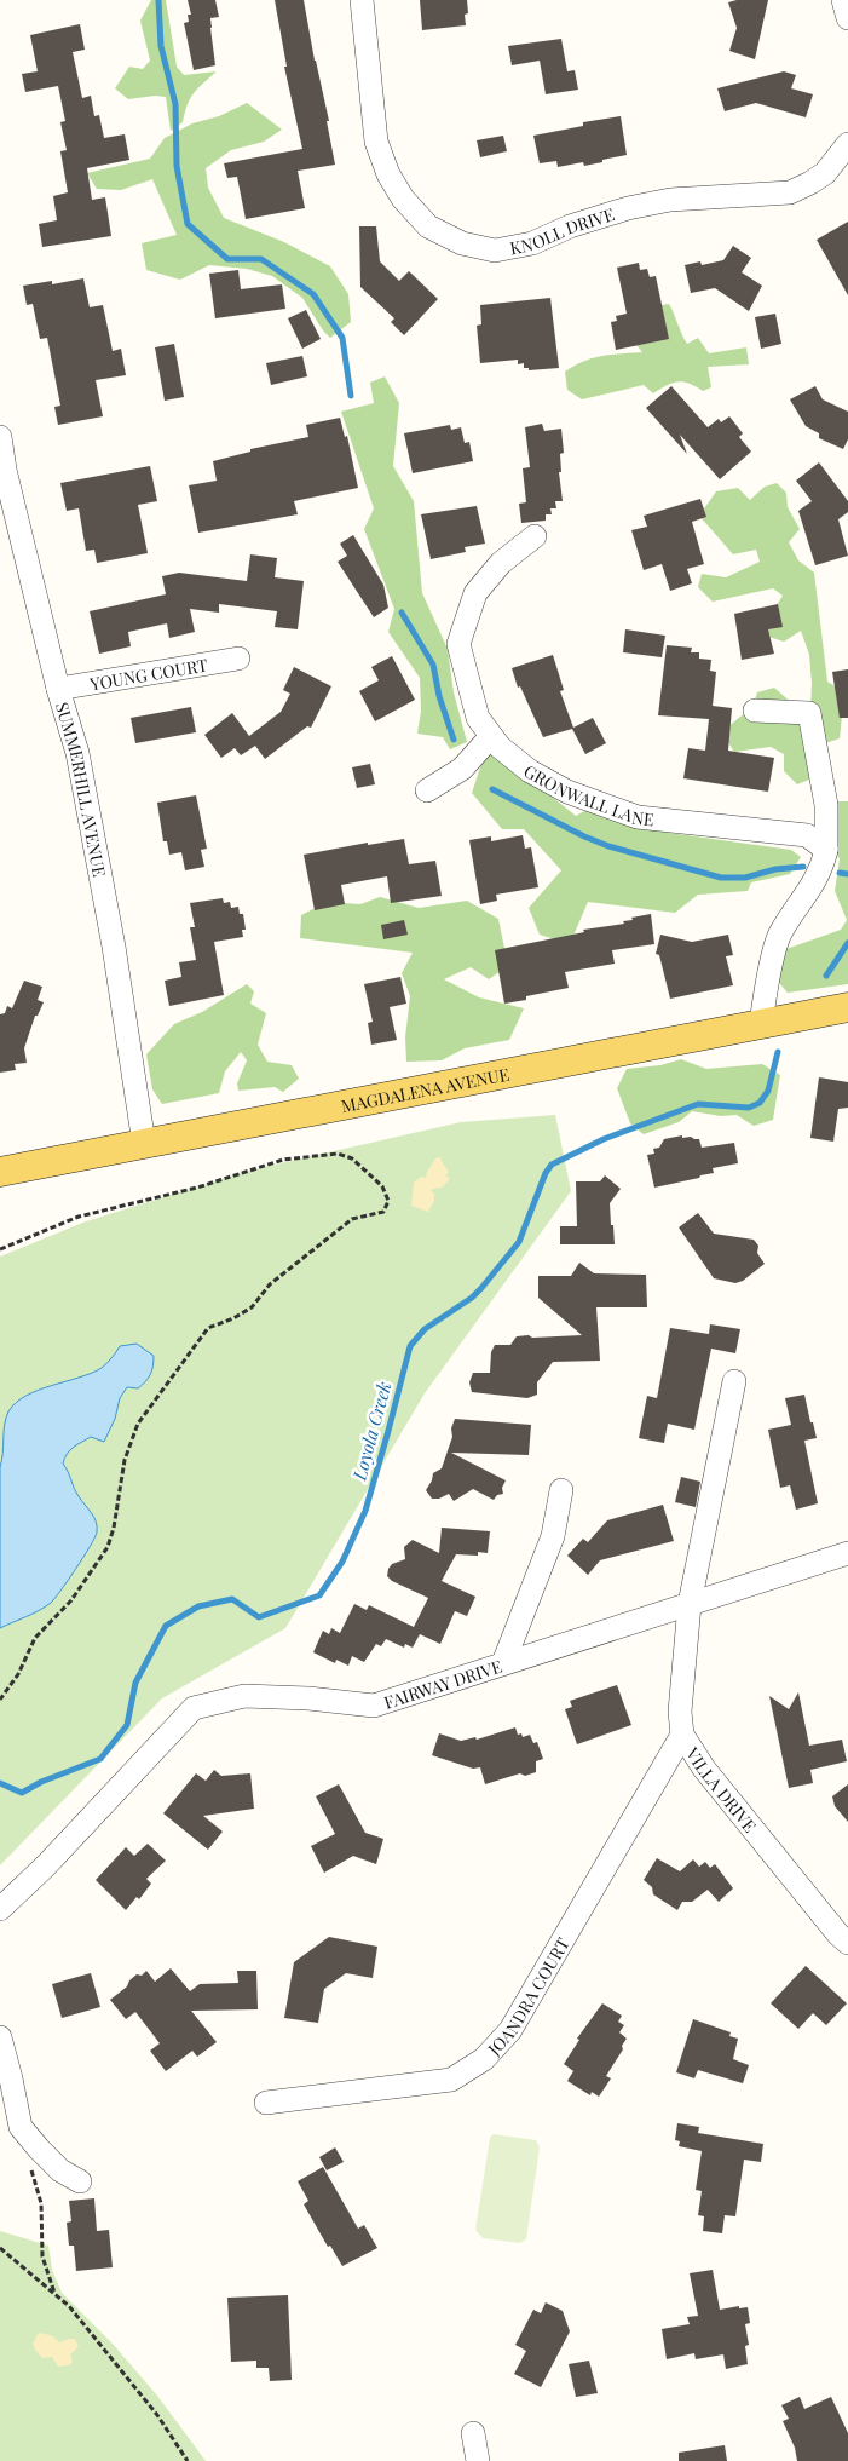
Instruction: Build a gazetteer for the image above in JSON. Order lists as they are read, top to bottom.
{
  "streets": {
    "main road": ["MAGDALENA AVENUE"],
    "street": [
      "KNOLL DRIVE",
      "YOUNG COURT",
      "SUMMERHILL AVENUE",
      "GRONWALL LANE",
      "FAIRWAY DRIVE",
      "VILLA DRIVE",
      "JOANDRA COURT"
    ]
  },
  "crossings": [
    ["YOUNG COURT", "SUMMERHILL AVENUE"],
    ["SUMMERHILL AVENUE", "MAGDALENA AVENUE"],
    ["FAIRWAY DRIVE", "VILLA DRIVE"],
    ["VILLA DRIVE", "JOANDRA COURT"]
  ],
  "water": ["Loyola Creek"]
}
